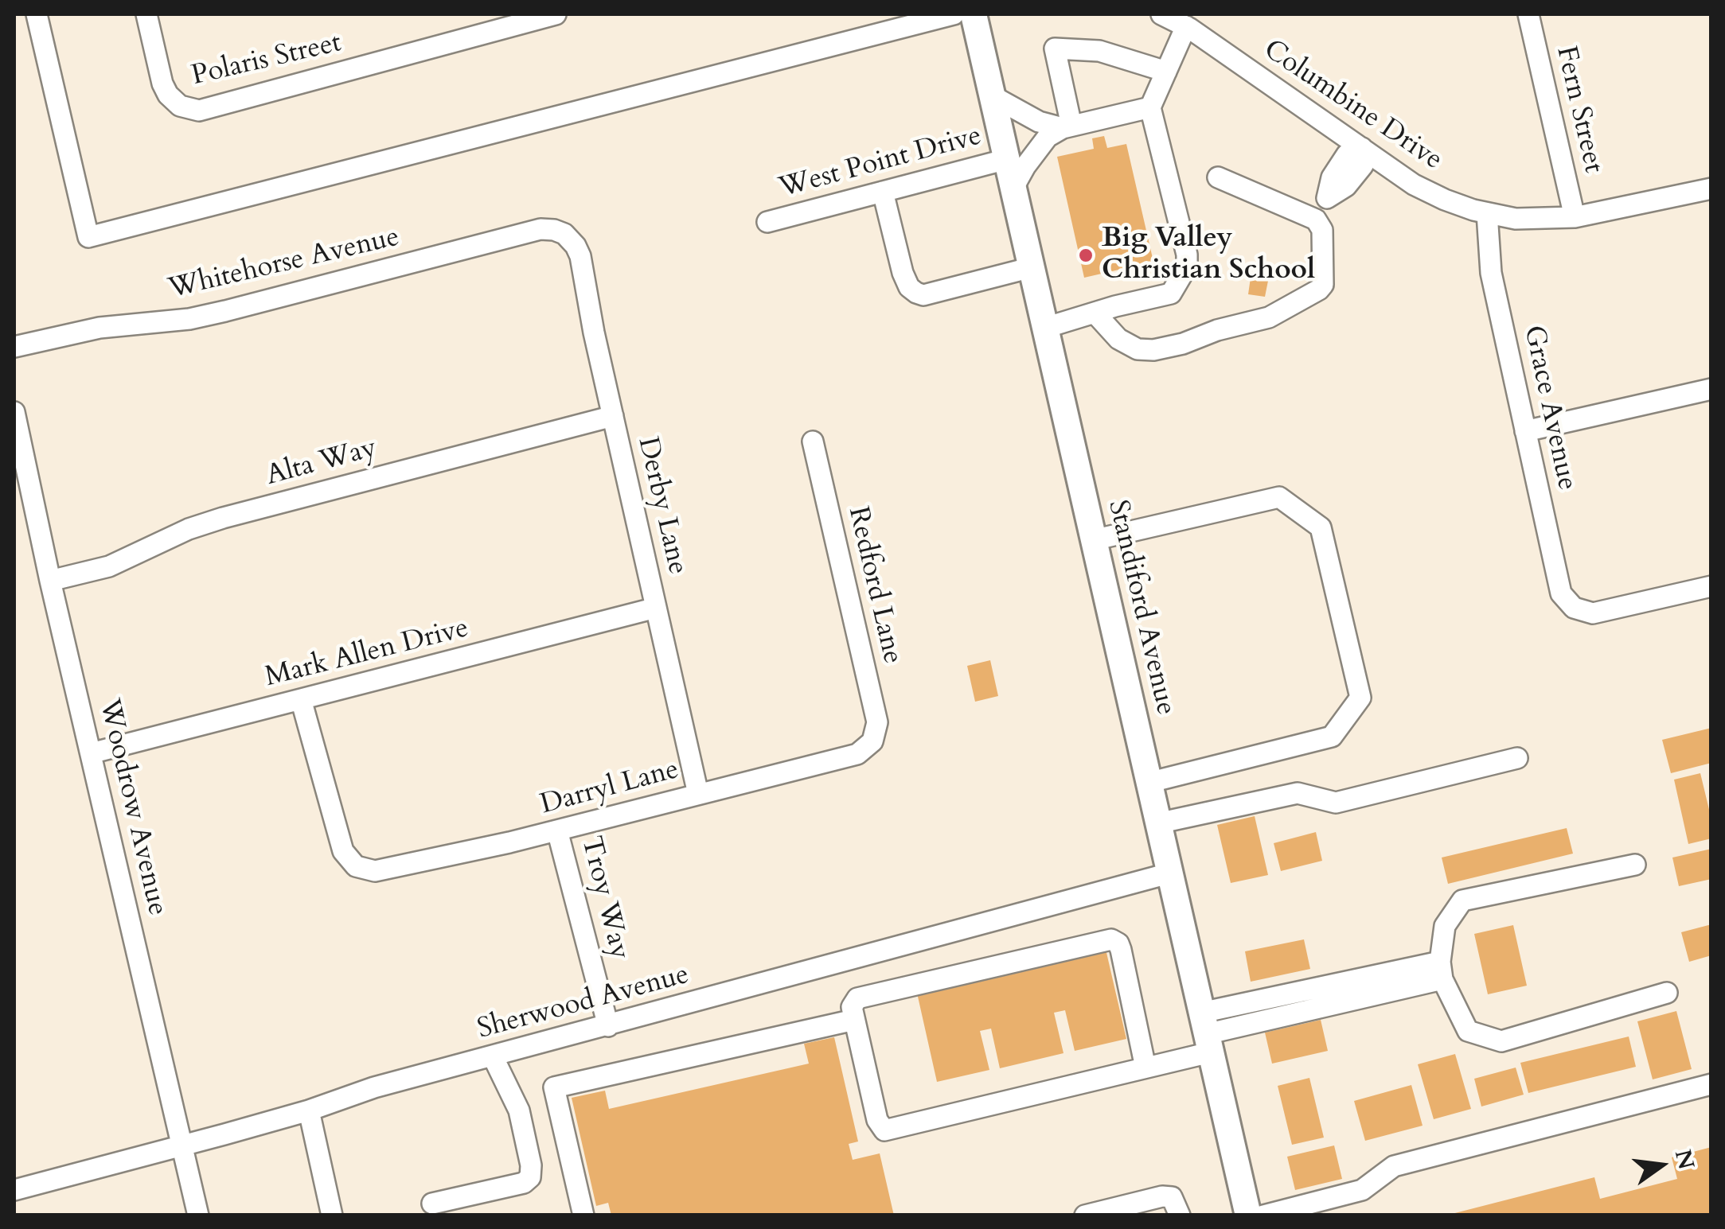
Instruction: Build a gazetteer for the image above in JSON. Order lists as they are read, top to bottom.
{
  "streets": {
    "main road": ["Standiford Avenue"],
    "street": [
      "Polaris Street",
      "Columbine Drive",
      "Fern Street",
      "West Point Drive",
      "Whitehorse Avenue",
      "Grace Avenue",
      "Alta Way",
      "Derby Lane",
      "Redford Lane",
      "Mark Allen Drive",
      "Darryl Lane",
      "Woodrow Avenue",
      "Troy Way",
      "Sherwood Avenue"
    ]
  },
  "crossings": [
    ["Columbine Drive", "Fern Street"],
    ["Columbine Drive", "Grace Avenue"],
    ["West Point Drive", "Standiford Avenue"],
    ["Whitehorse Avenue", "Derby Lane"],
    ["Alta Way", "Derby Lane"],
    ["Alta Way", "Woodrow Avenue"],
    ["Derby Lane", "Mark Allen Drive"],
    ["Derby Lane", "Darryl Lane"],
    ["Redford Lane", "Darryl Lane"],
    ["Standiford Avenue", "Sherwood Avenue"],
    ["Mark Allen Drive", "Darryl Lane"],
    ["Mark Allen Drive", "Woodrow Avenue"],
    ["Darryl Lane", "Troy Way"],
    ["Woodrow Avenue", "Sherwood Avenue"],
    ["Troy Way", "Sherwood Avenue"]
  ],
  "places": ["Big Valley Christian School"],
  "north": "right"
}
